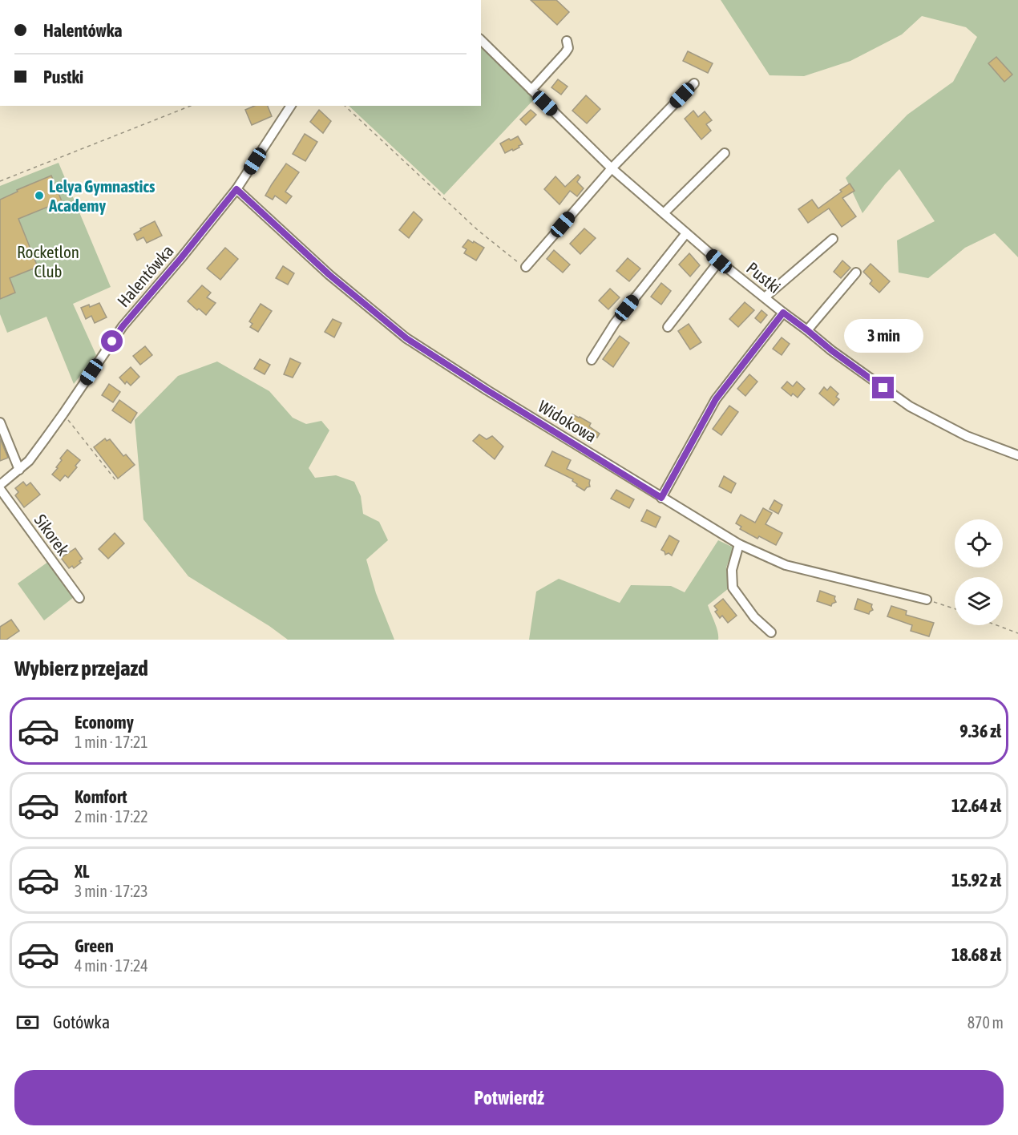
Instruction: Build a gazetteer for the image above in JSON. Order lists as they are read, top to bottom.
{
  "streets": {
    "street": [
      "Halentówka",
      "Pustki",
      "Widokowa",
      "Sikorek"
    ]
  },
  "crossings": [
    ["Halentówka", "Widokowa"],
    ["Halentówka", "Sikorek"]
  ],
  "parks": ["Rocketlon Club"],
  "places": ["Lelya Gymnastics Academy"],
  "page": {
    "banner": ["Halentówka", "Pustki"],
    "bubble": "3 min",
    "heading": "Wybierz przejazd",
    "list": [
      {
        "name": "Economy",
        "note": "1 min · 17:21",
        "value": "9.36 zł"
      },
      {
        "name": "Komfort",
        "note": "2 min · 17:22",
        "value": "12.64 zł"
      },
      {
        "name": "XL",
        "note": "3 min · 17:23",
        "value": "15.92 zł"
      },
      {
        "name": "Green",
        "note": "4 min · 17:24",
        "value": "18.68 zł"
      }
    ],
    "pay": ["Gotówka", "870 m"],
    "buttons": "Potwierdź"
  }
}
